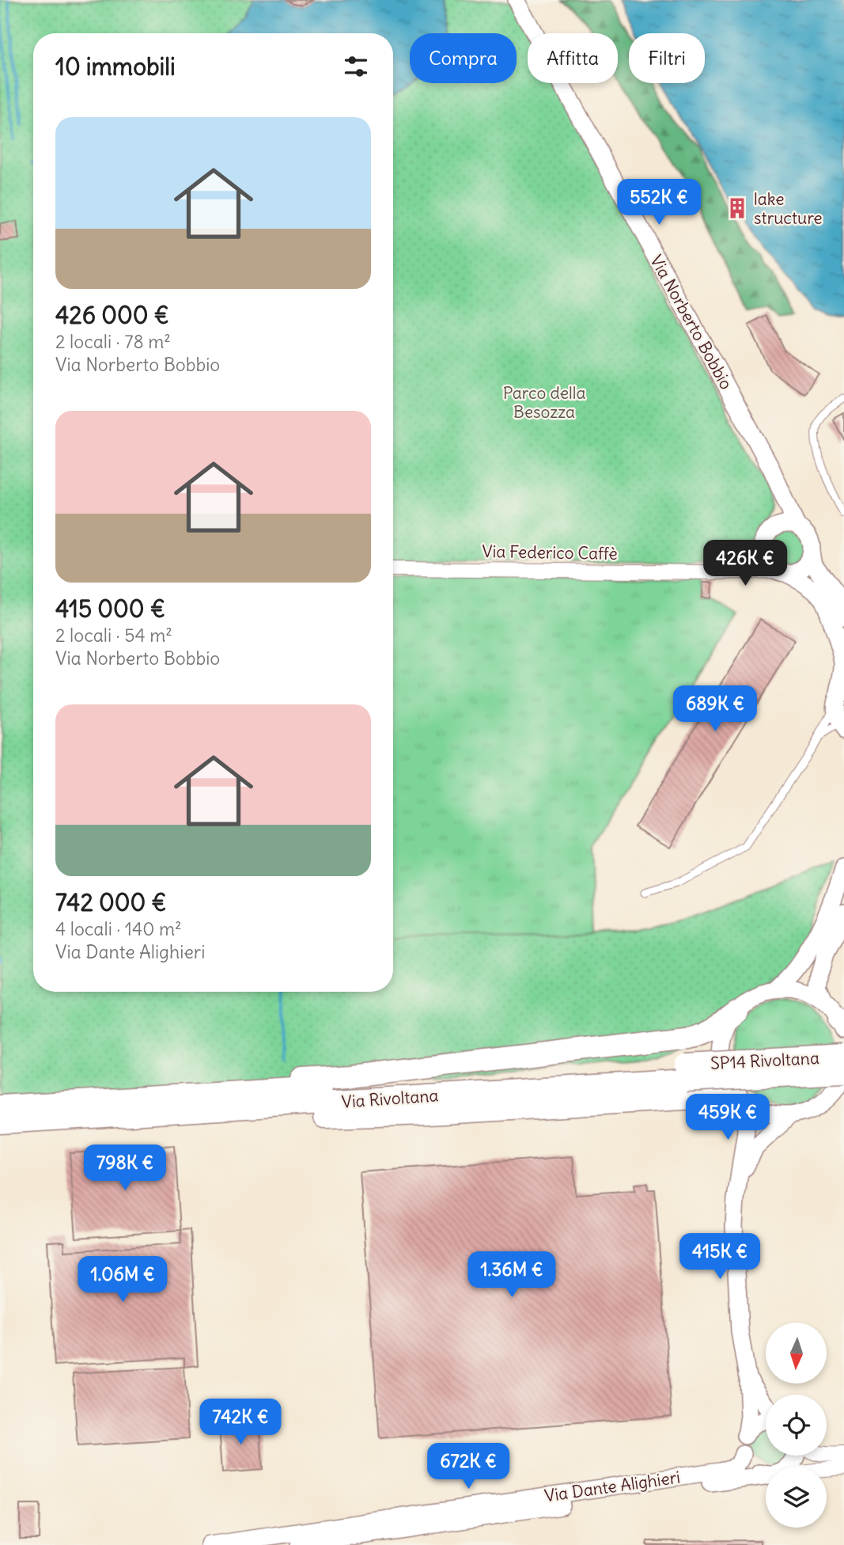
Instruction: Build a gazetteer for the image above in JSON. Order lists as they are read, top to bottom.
{
  "streets": {
    "highway": ["SP14 Rivoltana", "Via Rivoltana"],
    "street": ["Via Norberto Bobbio", "Via Federico Caffè", "Via Dante Alighieri"]
  },
  "crossings": [
    ["SP14 Rivoltana", "Via Rivoltana"]
  ],
  "parks": ["Parco della Besozza"],
  "places": {
    "building": ["lake structure"]
  },
  "north": "bottom",
  "page": {
    "chip": ["Compra", "Affitta", "Filtri"],
    "heading": "10 immobili",
    "list": [
      {
        "name": "426 000 €",
        "note": "2 locali · 78 m² · Via Norberto Bobbio"
      },
      {
        "name": "415 000 €",
        "note": "2 locali · 54 m² · Via Norberto Bobbio"
      },
      {
        "name": "742 000 €",
        "note": "4 locali · 140 m² · Via Dante Alighieri"
      }
    ],
    "price": [
      "552K €",
      "426K €",
      "689K €",
      "459K €",
      "798K €",
      "415K €",
      "1.36M €",
      "1.06M €",
      "742K €",
      "672K €"
    ]
  }
}
